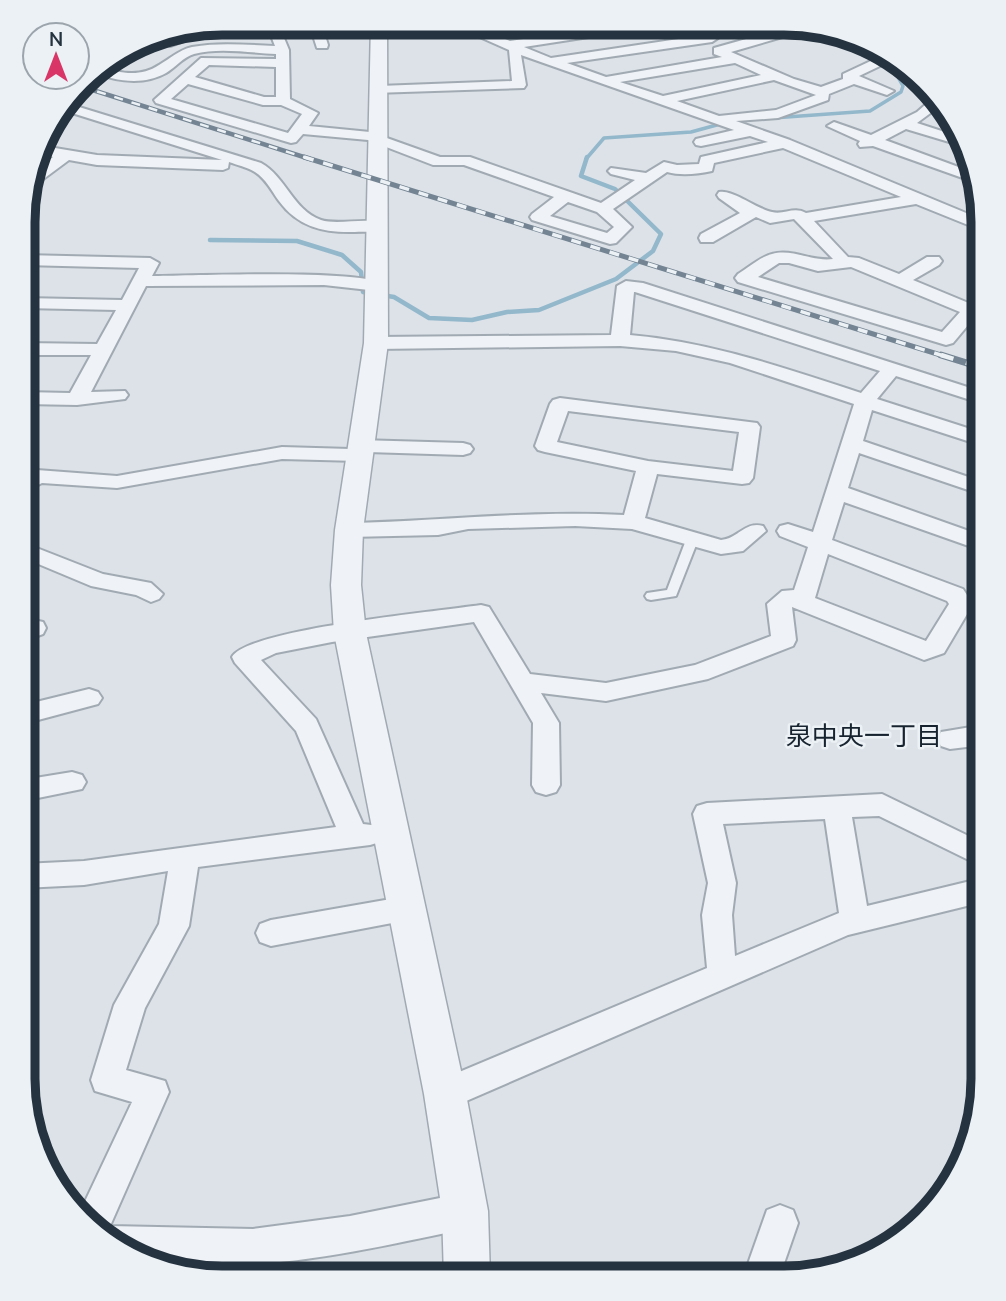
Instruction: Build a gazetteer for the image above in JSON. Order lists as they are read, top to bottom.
{
  "districts": ["泉中央一丁目"],
  "north": "top"
}
